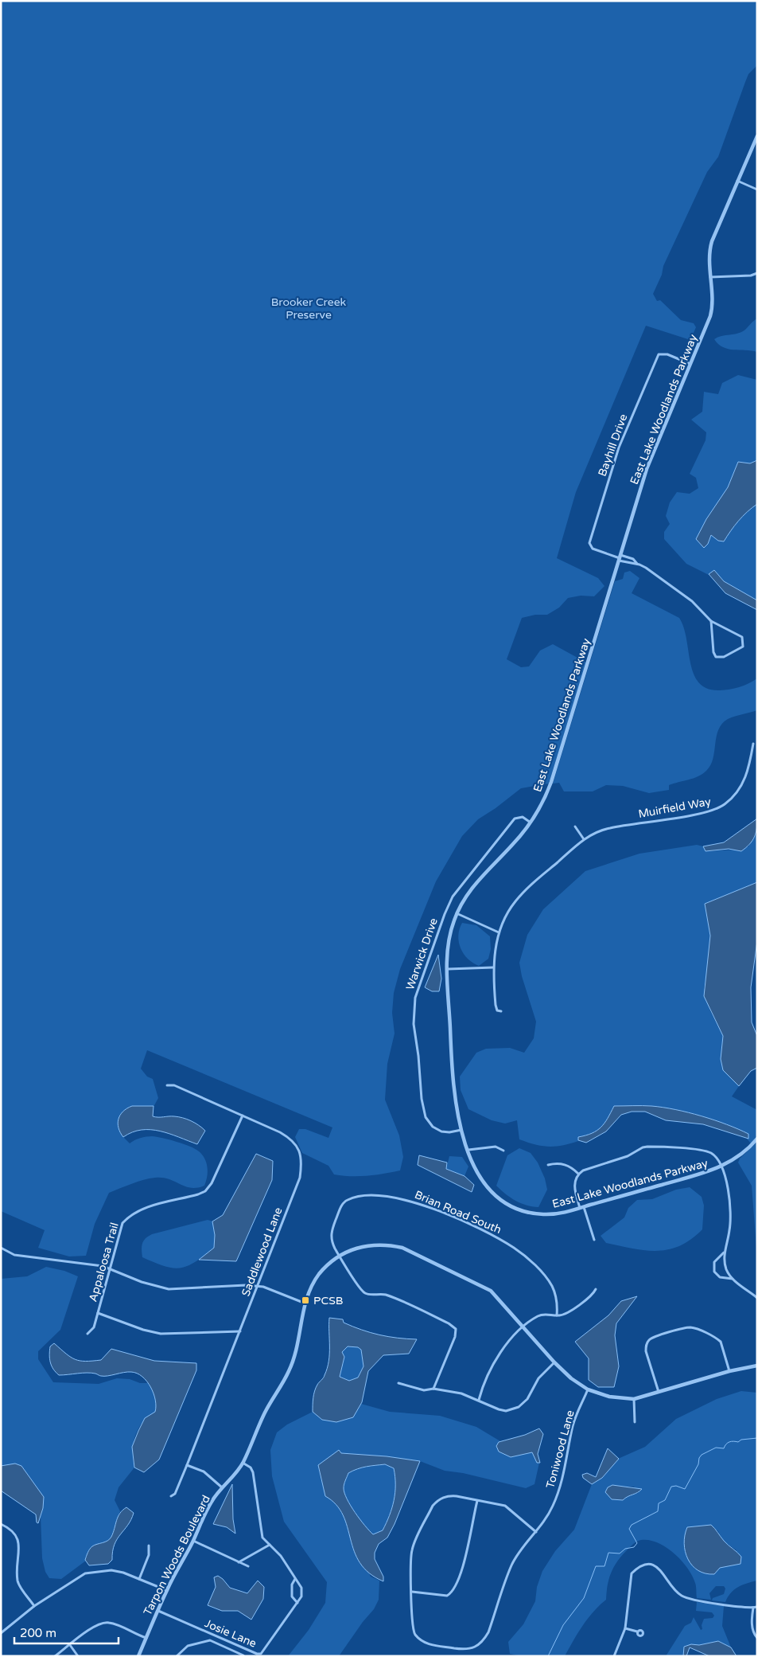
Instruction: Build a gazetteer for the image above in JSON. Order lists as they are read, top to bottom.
{
  "streets": {
    "street": [
      "East Lake Woodlands Parkway",
      "Bayhill Drive",
      "Muirfield Way",
      "Warwick Drive",
      "Brian Road South",
      "Saddlewood Lane",
      "Appaloosa Trail",
      "Toniwood Lane",
      "Tarpon Woods Boulevard",
      "Josie Lane"
    ]
  },
  "crossings": [
    ["East Lake Woodlands Parkway", "Bayhill Drive"],
    ["East Lake Woodlands Parkway", "Warwick Drive"],
    ["Brian Road South", "Tarpon Woods Boulevard"],
    ["Saddlewood Lane", "Appaloosa Trail"],
    ["Toniwood Lane", "Tarpon Woods Boulevard"],
    ["Tarpon Woods Boulevard", "Josie Lane"]
  ],
  "parks": ["Brooker Creek Preserve"],
  "places": {
    "transit": ["PCSB"]
  },
  "scale_bar": "200 m"
}
